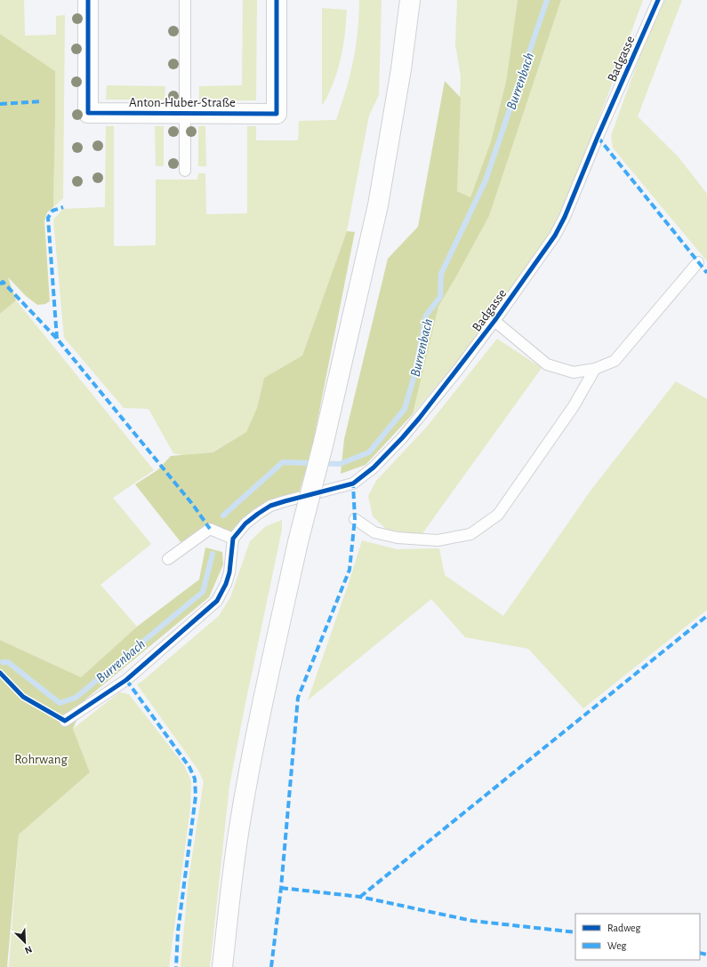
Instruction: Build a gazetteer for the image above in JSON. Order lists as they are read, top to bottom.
{
  "streets": {
    "main road": ["Anton-Huber-Straße"],
    "lane": ["Badgasse"]
  },
  "water": ["Burrenbach"],
  "parks": ["Rohrwang"],
  "legend": ["Radweg", "Weg"],
  "north": "bottom right"
}
